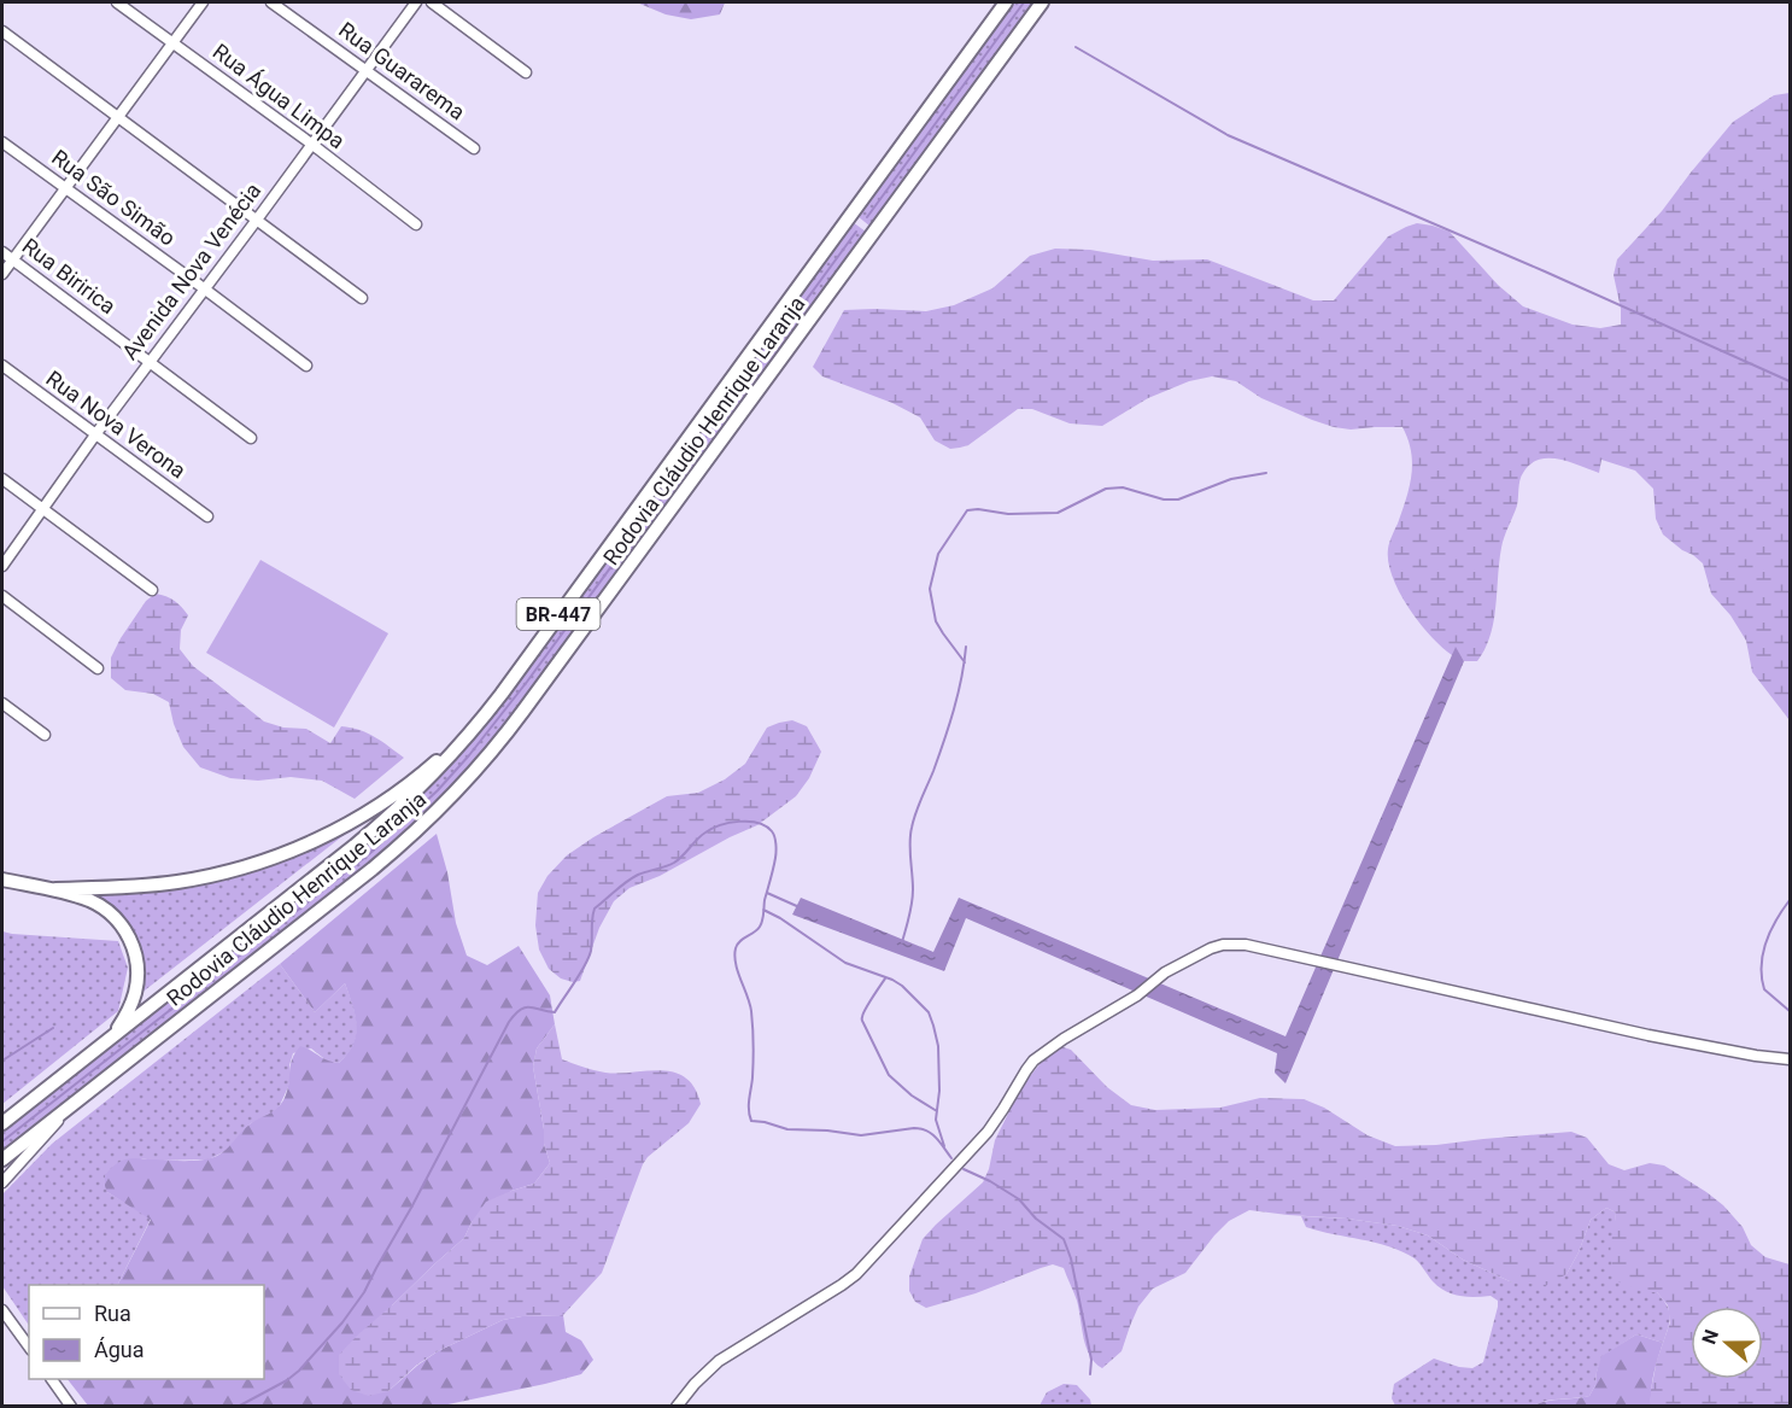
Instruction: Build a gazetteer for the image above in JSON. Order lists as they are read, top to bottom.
{
  "streets": {
    "main road": ["Rodovia Cláudio Henrique Laranja", "BR-447"],
    "street": [
      "Rua Guararema",
      "Rua Água Limpa",
      "Rua São Simão",
      "Avenida Nova Venécia",
      "Rua Biririca",
      "Rua Nova Verona"
    ]
  },
  "crossings": [
    ["Rua Guararema", "Avenida Nova Venécia"],
    ["Rua Água Limpa", "Avenida Nova Venécia"],
    ["Rua São Simão", "Avenida Nova Venécia"],
    ["Avenida Nova Venécia", "Rua Biririca"],
    ["Avenida Nova Venécia", "Rua Nova Verona"]
  ],
  "legend": ["Rua", "Água"],
  "north": "left"
}
